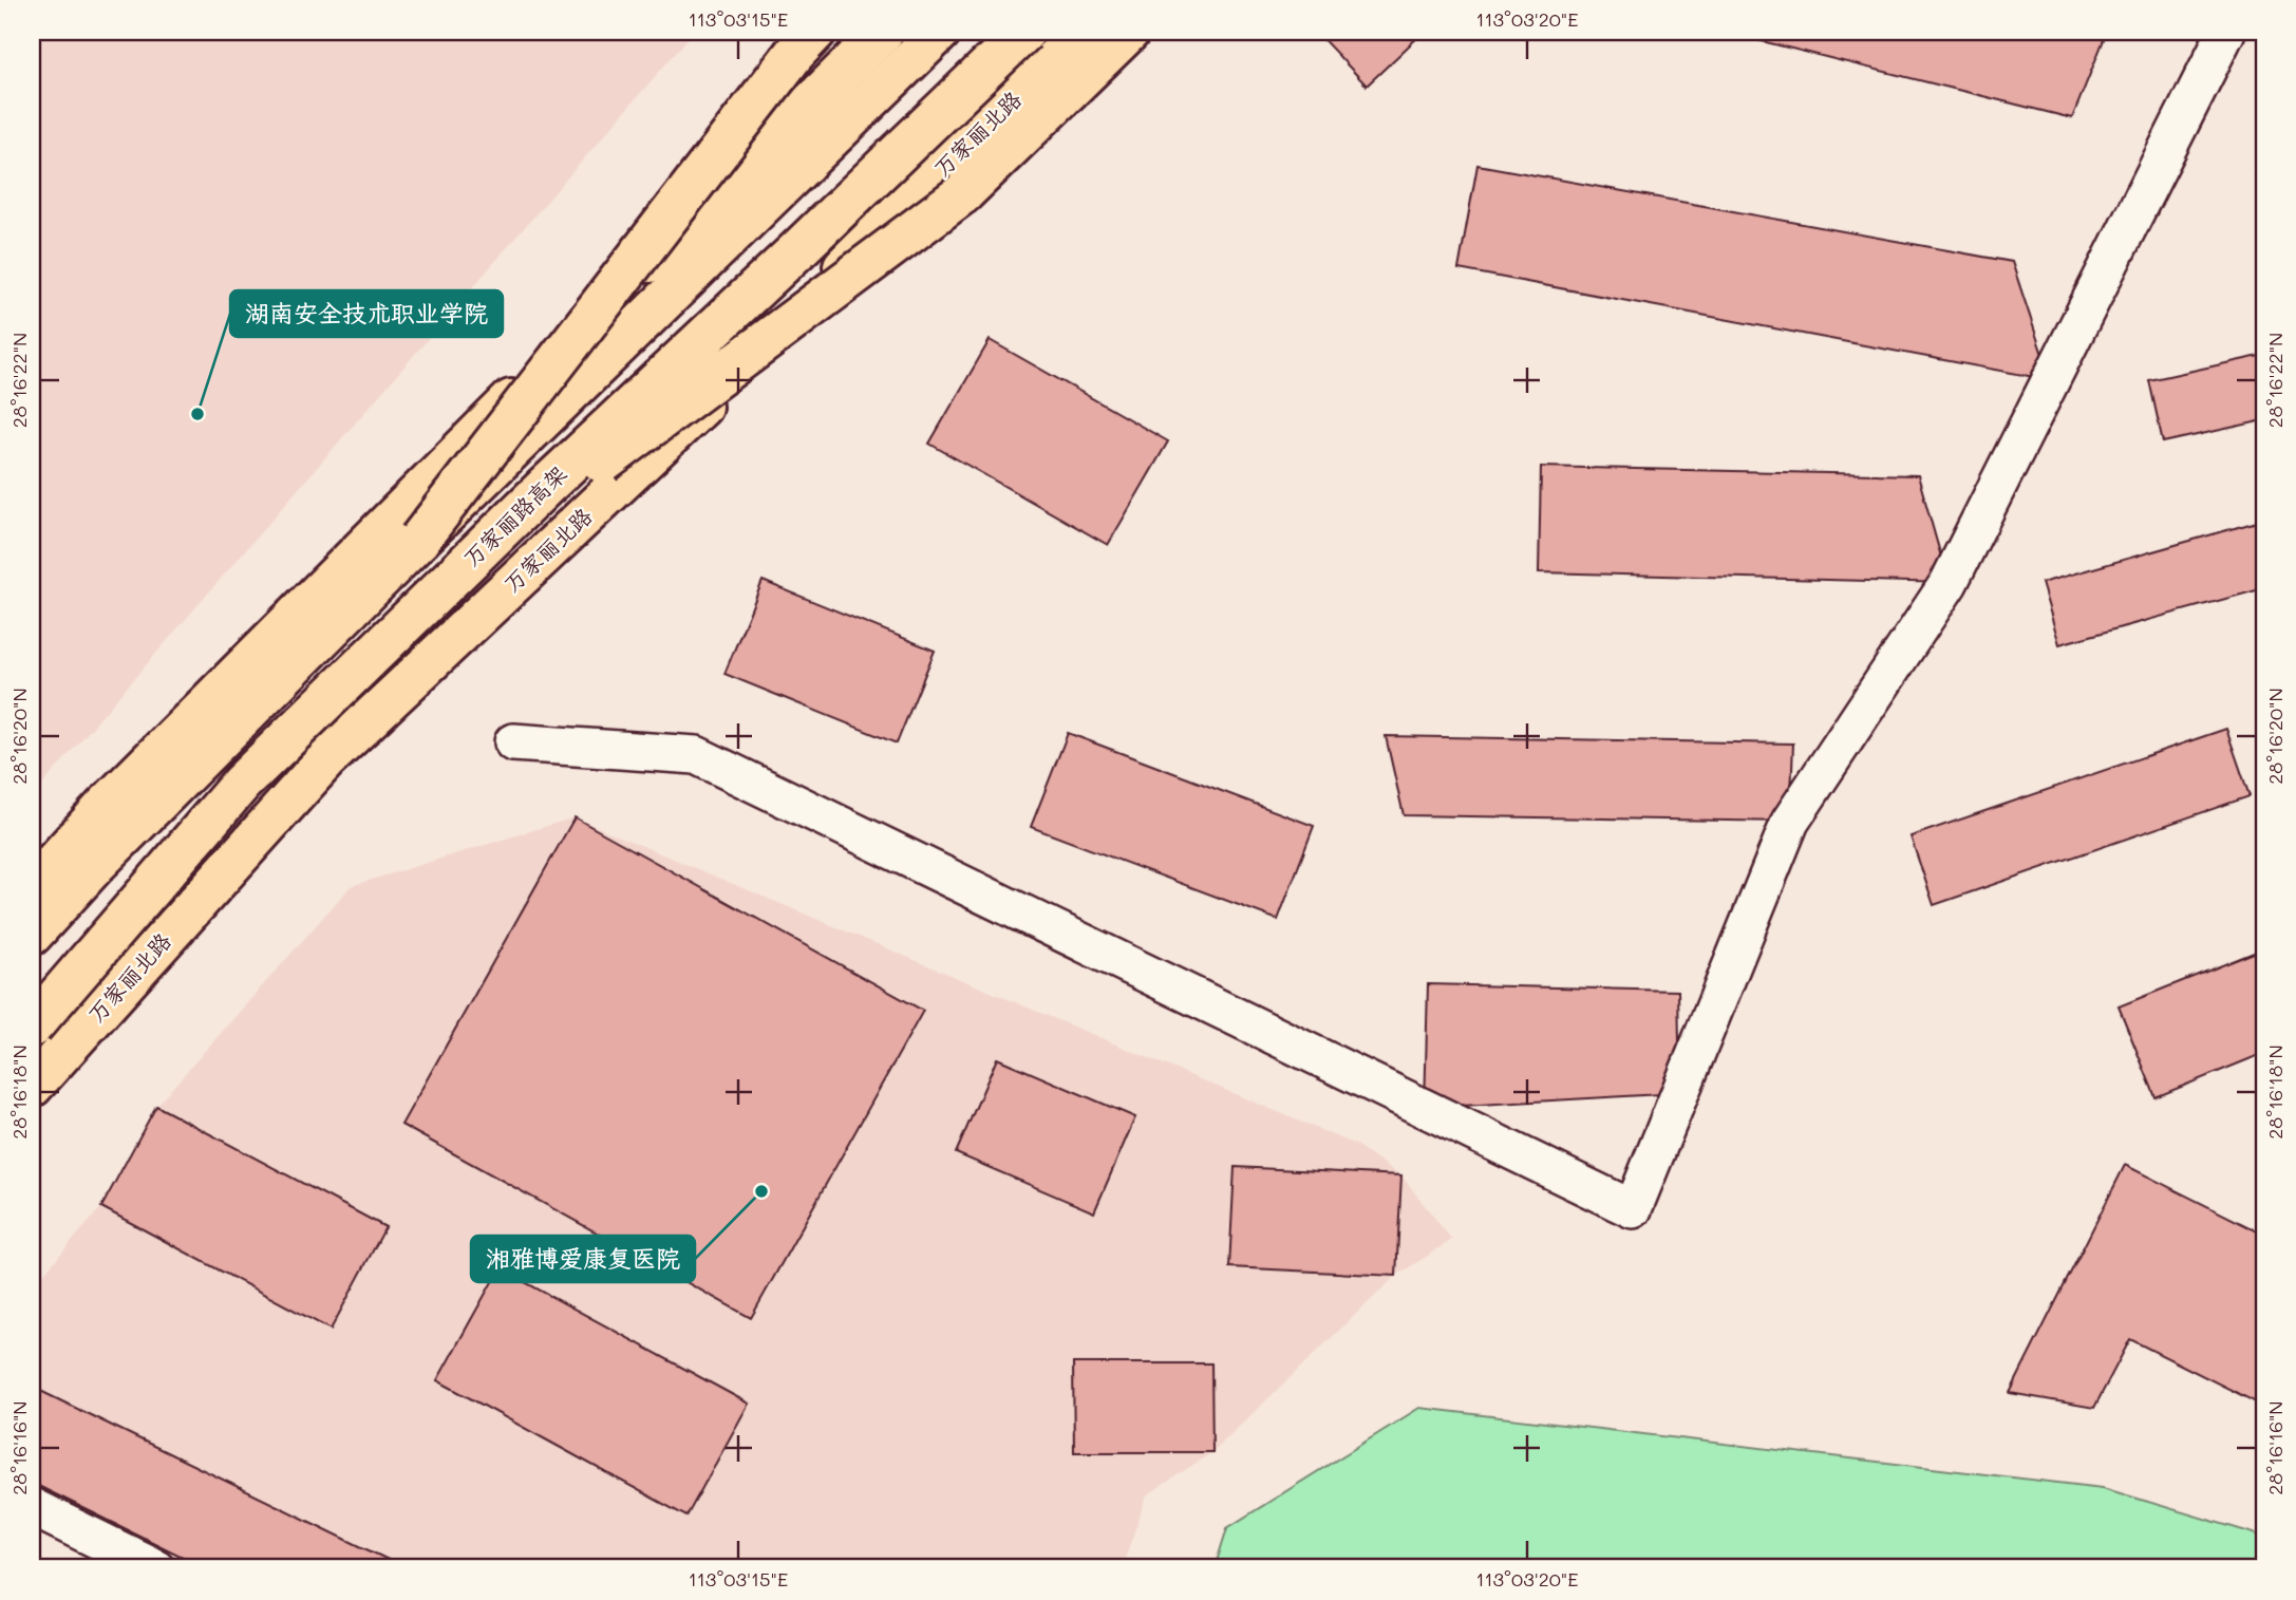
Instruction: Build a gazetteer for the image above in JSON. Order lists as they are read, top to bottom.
{
  "streets": {
    "main road": ["万家丽北路", "万家丽路高架"]
  },
  "places": ["湖南安全技术职业学院", "湘雅博爱康复医院"],
  "coordinates": [
    "113°03'15\"E",
    "113°03'20\"E",
    "28°16'22\"N",
    "28°16'20\"N",
    "28°16'18\"N",
    "28°16'16\"N"
  ]
}
